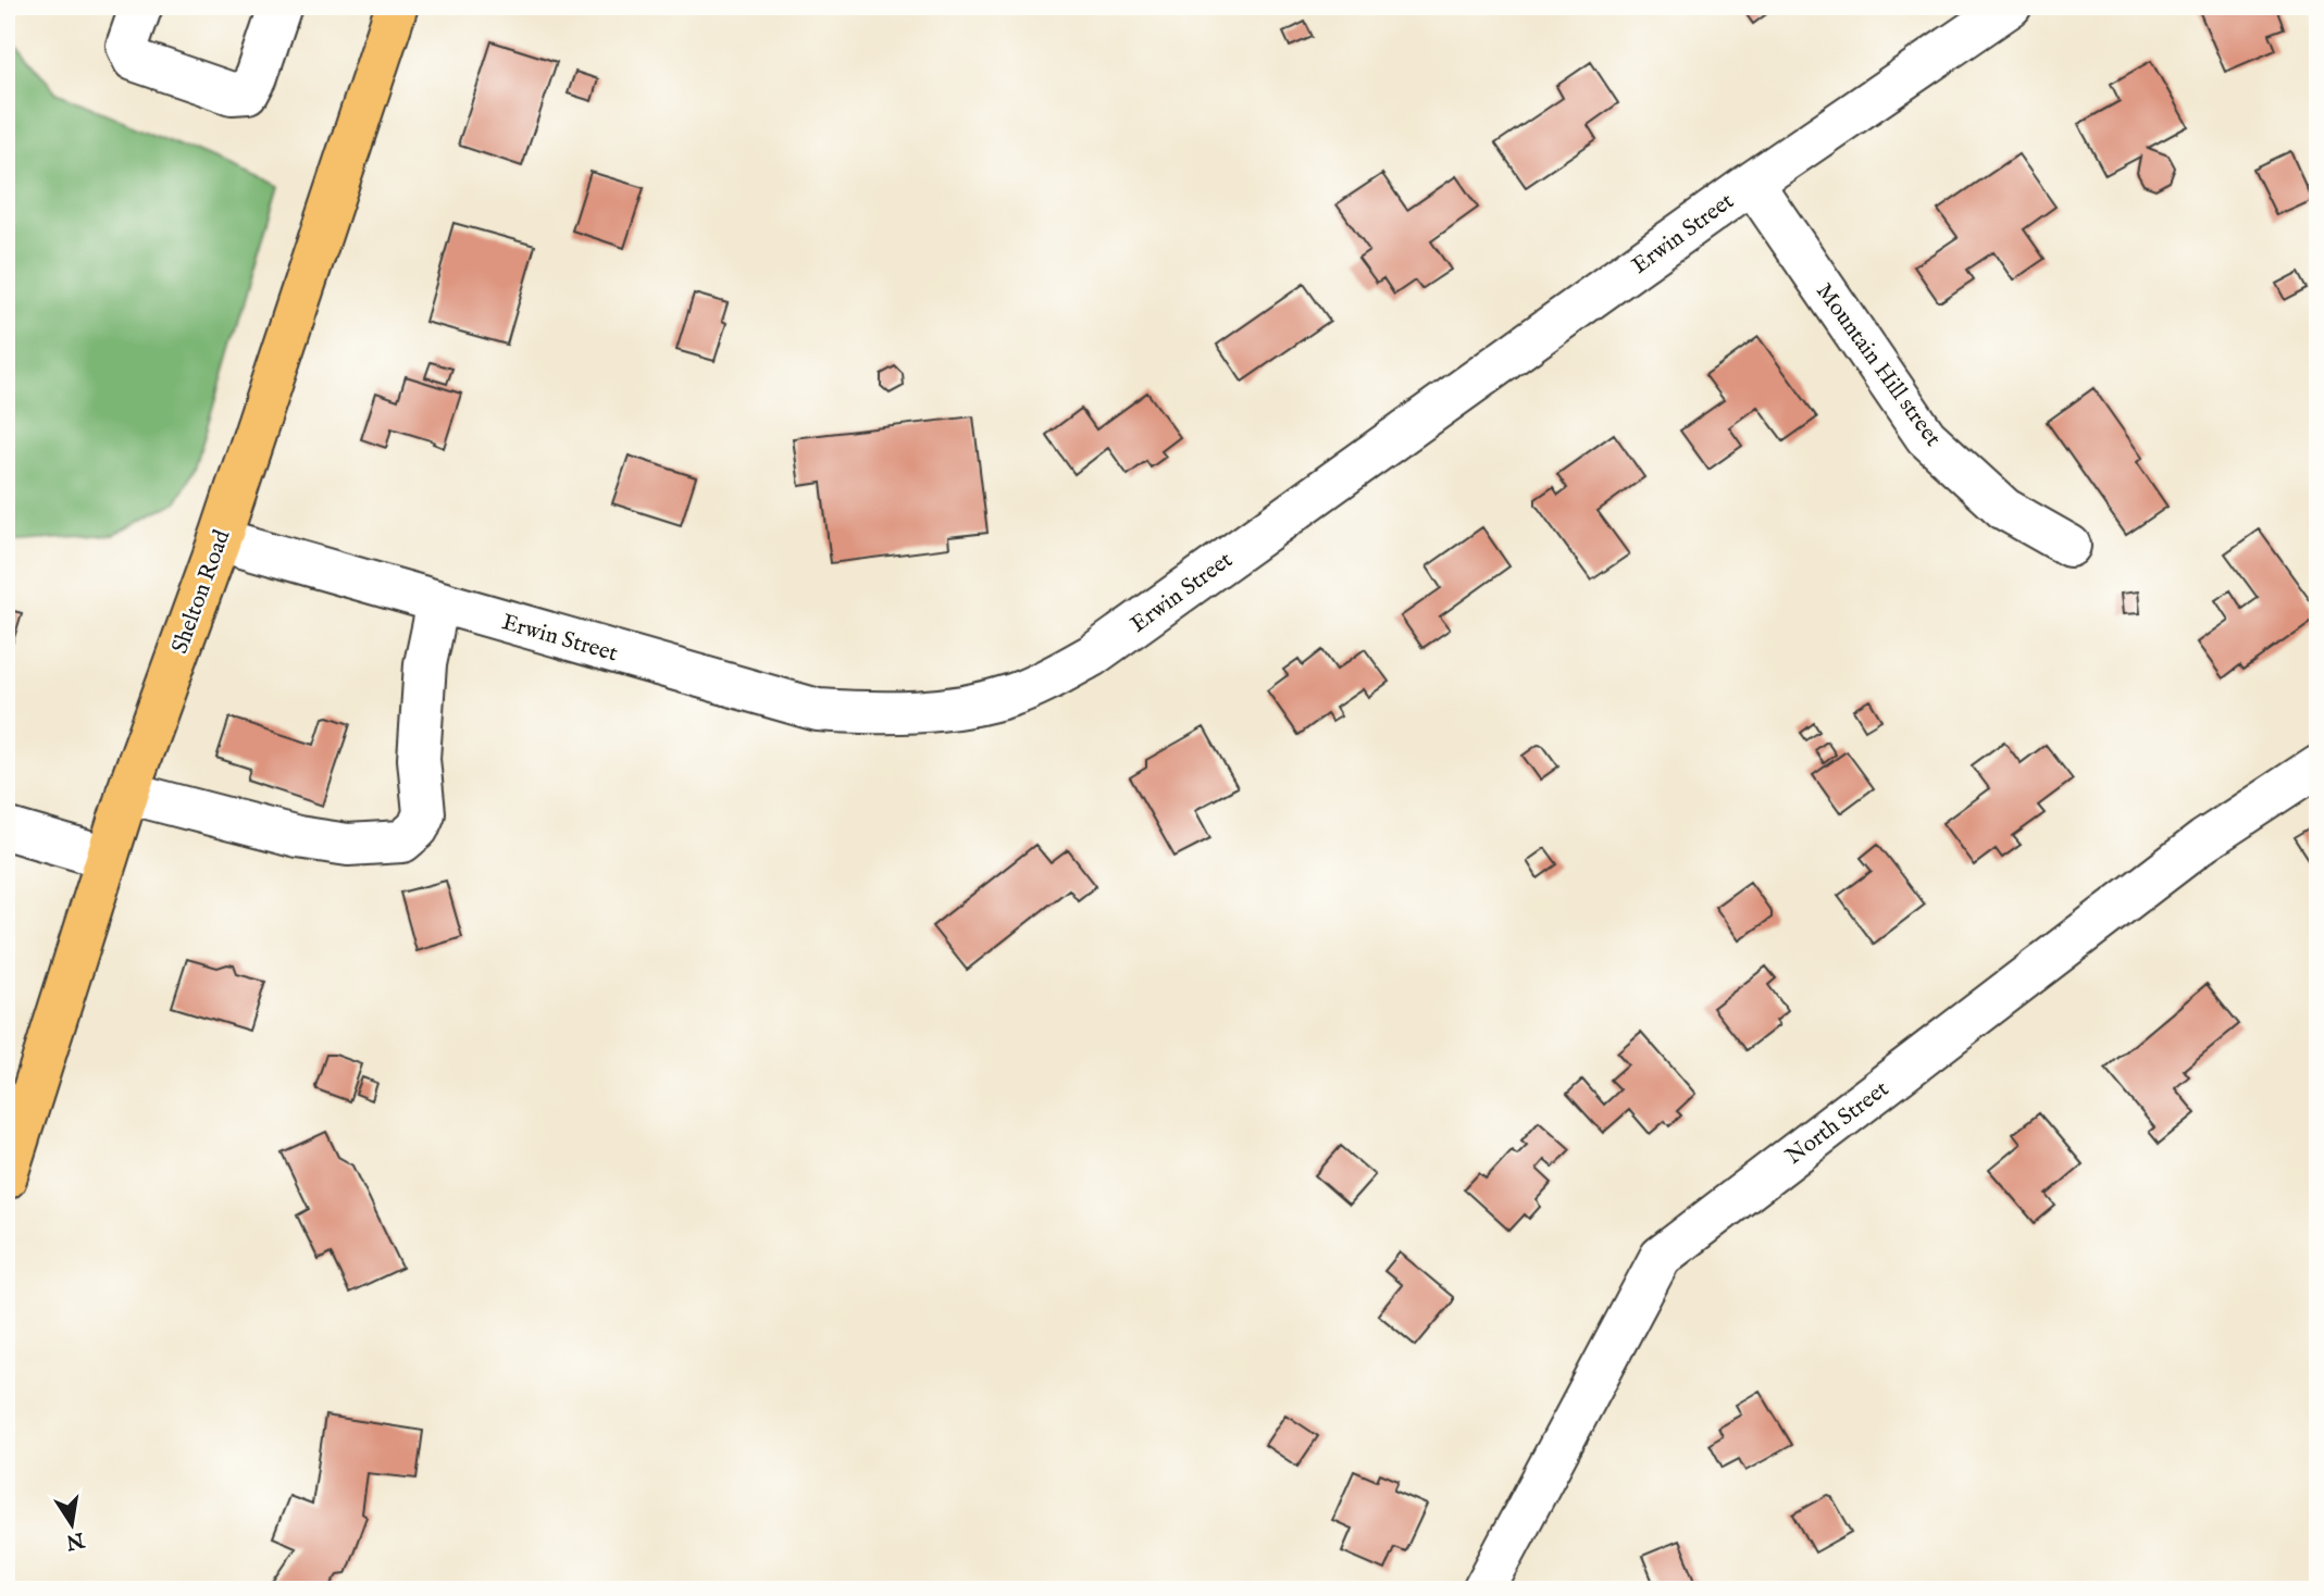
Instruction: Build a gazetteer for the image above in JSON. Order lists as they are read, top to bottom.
{
  "streets": {
    "main road": ["Shelton Road"],
    "street": ["Erwin Street", "Mountain Hill street", "North Street"]
  },
  "crossings": [
    ["Erwin Street", "Mountain Hill street"],
    ["Erwin Street", "Shelton Road"]
  ],
  "north": "bottom"
}
